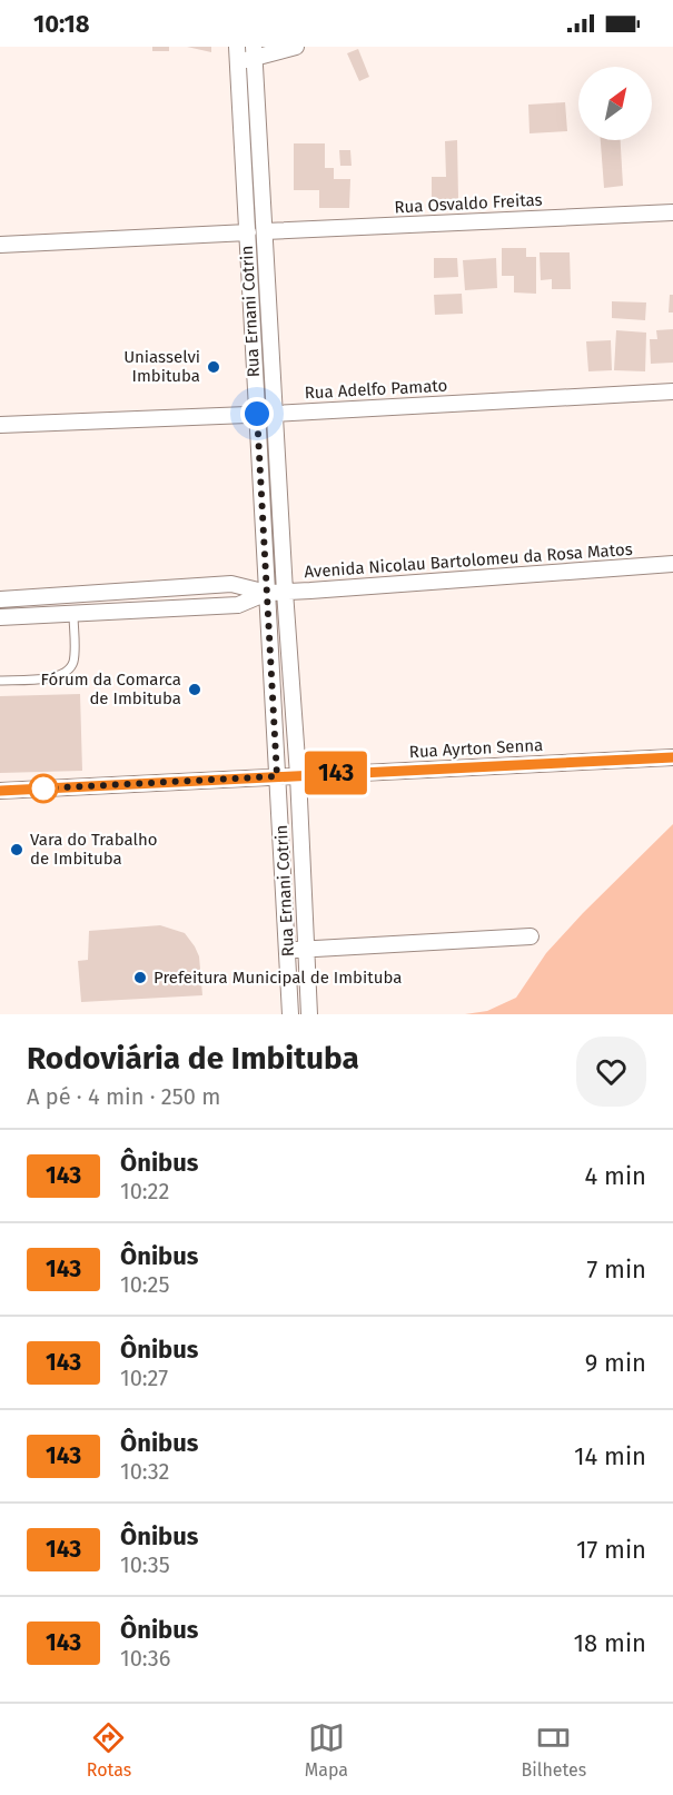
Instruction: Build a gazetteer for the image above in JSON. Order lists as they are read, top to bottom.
{
  "streets": {
    "street": [
      "Rua Osvaldo Freitas",
      "Rua Ernani Cotrin",
      "Rua Adelfo Pamato",
      "Avenida Nicolau Bartolomeu da Rosa Matos",
      "Rua Ayrton Senna"
    ]
  },
  "crossings": [
    ["Rua Osvaldo Freitas", "Rua Ernani Cotrin"],
    ["Rua Ernani Cotrin", "Rua Adelfo Pamato"],
    ["Rua Ernani Cotrin", "Avenida Nicolau Bartolomeu da Rosa Matos"],
    ["Rua Ernani Cotrin", "Rua Ayrton Senna"]
  ],
  "places": [
    "Uniasselvi Imbituba",
    "Fórum da Comarca de Imbituba",
    "Vara do Trabalho de Imbituba",
    "Prefeitura Municipal de Imbituba"
  ],
  "lines": ["bus line 143"],
  "north": "top right",
  "page": {
    "status": "10:18",
    "on_map": "143",
    "heading": ["Rodoviária de Imbituba", "A pé · 4 min · 250 m"],
    "list": [
      {
        "mark": "143",
        "name": "Ônibus",
        "note": "10:22",
        "value": "4 min"
      },
      {
        "mark": "143",
        "name": "Ônibus",
        "note": "10:25",
        "value": "7 min"
      },
      {
        "mark": "143",
        "name": "Ônibus",
        "note": "10:27",
        "value": "9 min"
      },
      {
        "mark": "143",
        "name": "Ônibus",
        "note": "10:32",
        "value": "14 min"
      },
      {
        "mark": "143",
        "name": "Ônibus",
        "note": "10:35",
        "value": "17 min"
      },
      {
        "mark": "143",
        "name": "Ônibus",
        "note": "10:36",
        "value": "18 min"
      }
    ],
    "tabs": ["Rotas", "Mapa", "Bilhetes"]
  }
}
